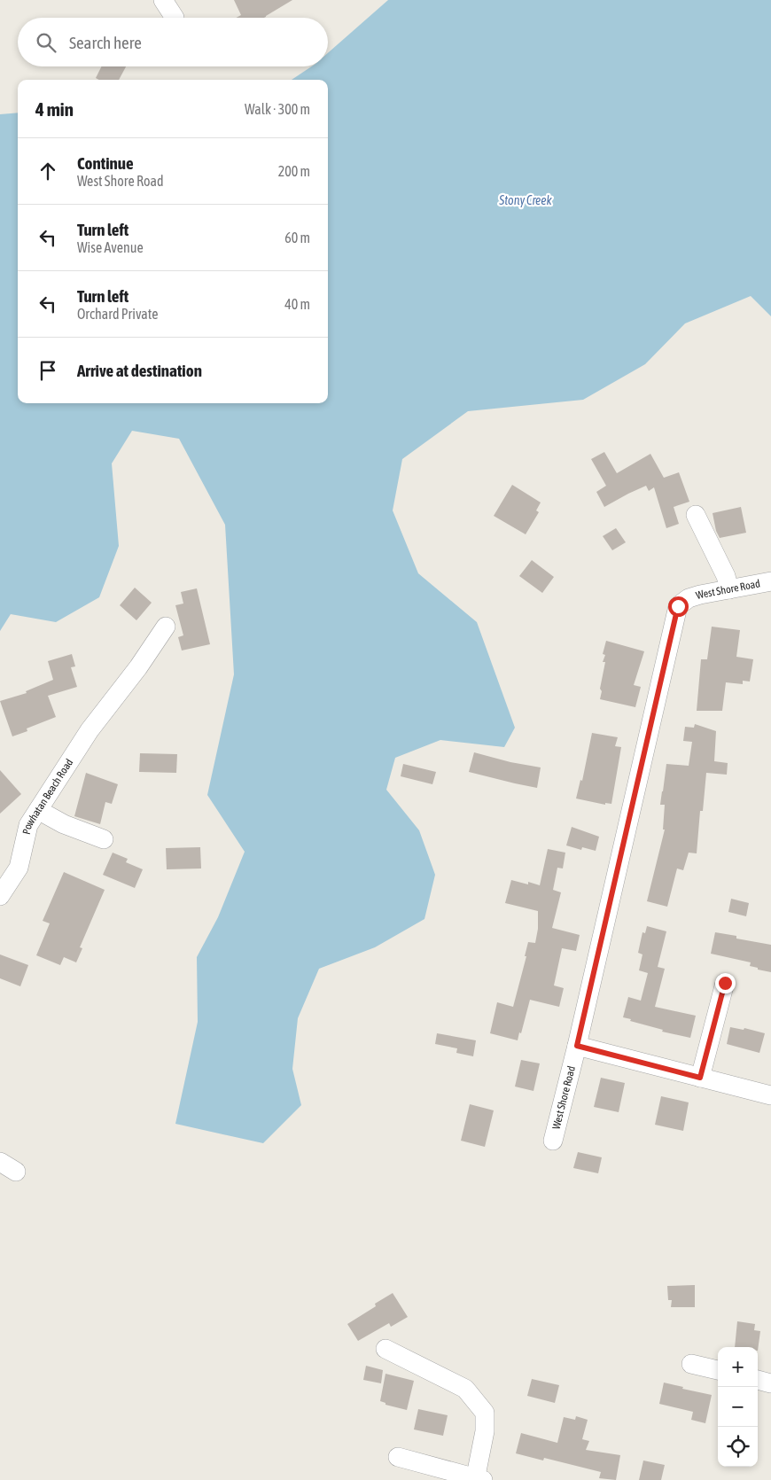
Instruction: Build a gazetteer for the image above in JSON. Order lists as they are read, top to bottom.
{
  "streets": {
    "street": ["West Shore Road", "Powhatan Beach Road"]
  },
  "water": ["Stony Creek"],
  "page": {
    "search": "Search here",
    "heading": ["4 min", "Walk · 300 m"],
    "list": [
      ["Continue", "West Shore Road", "200 m"],
      ["Turn left", "Wise Avenue", "60 m"],
      ["Turn left", "Orchard Private", "40 m"],
      "Arrive at destination"
    ],
    "map_buttons": ["+", "−"]
  }
}
